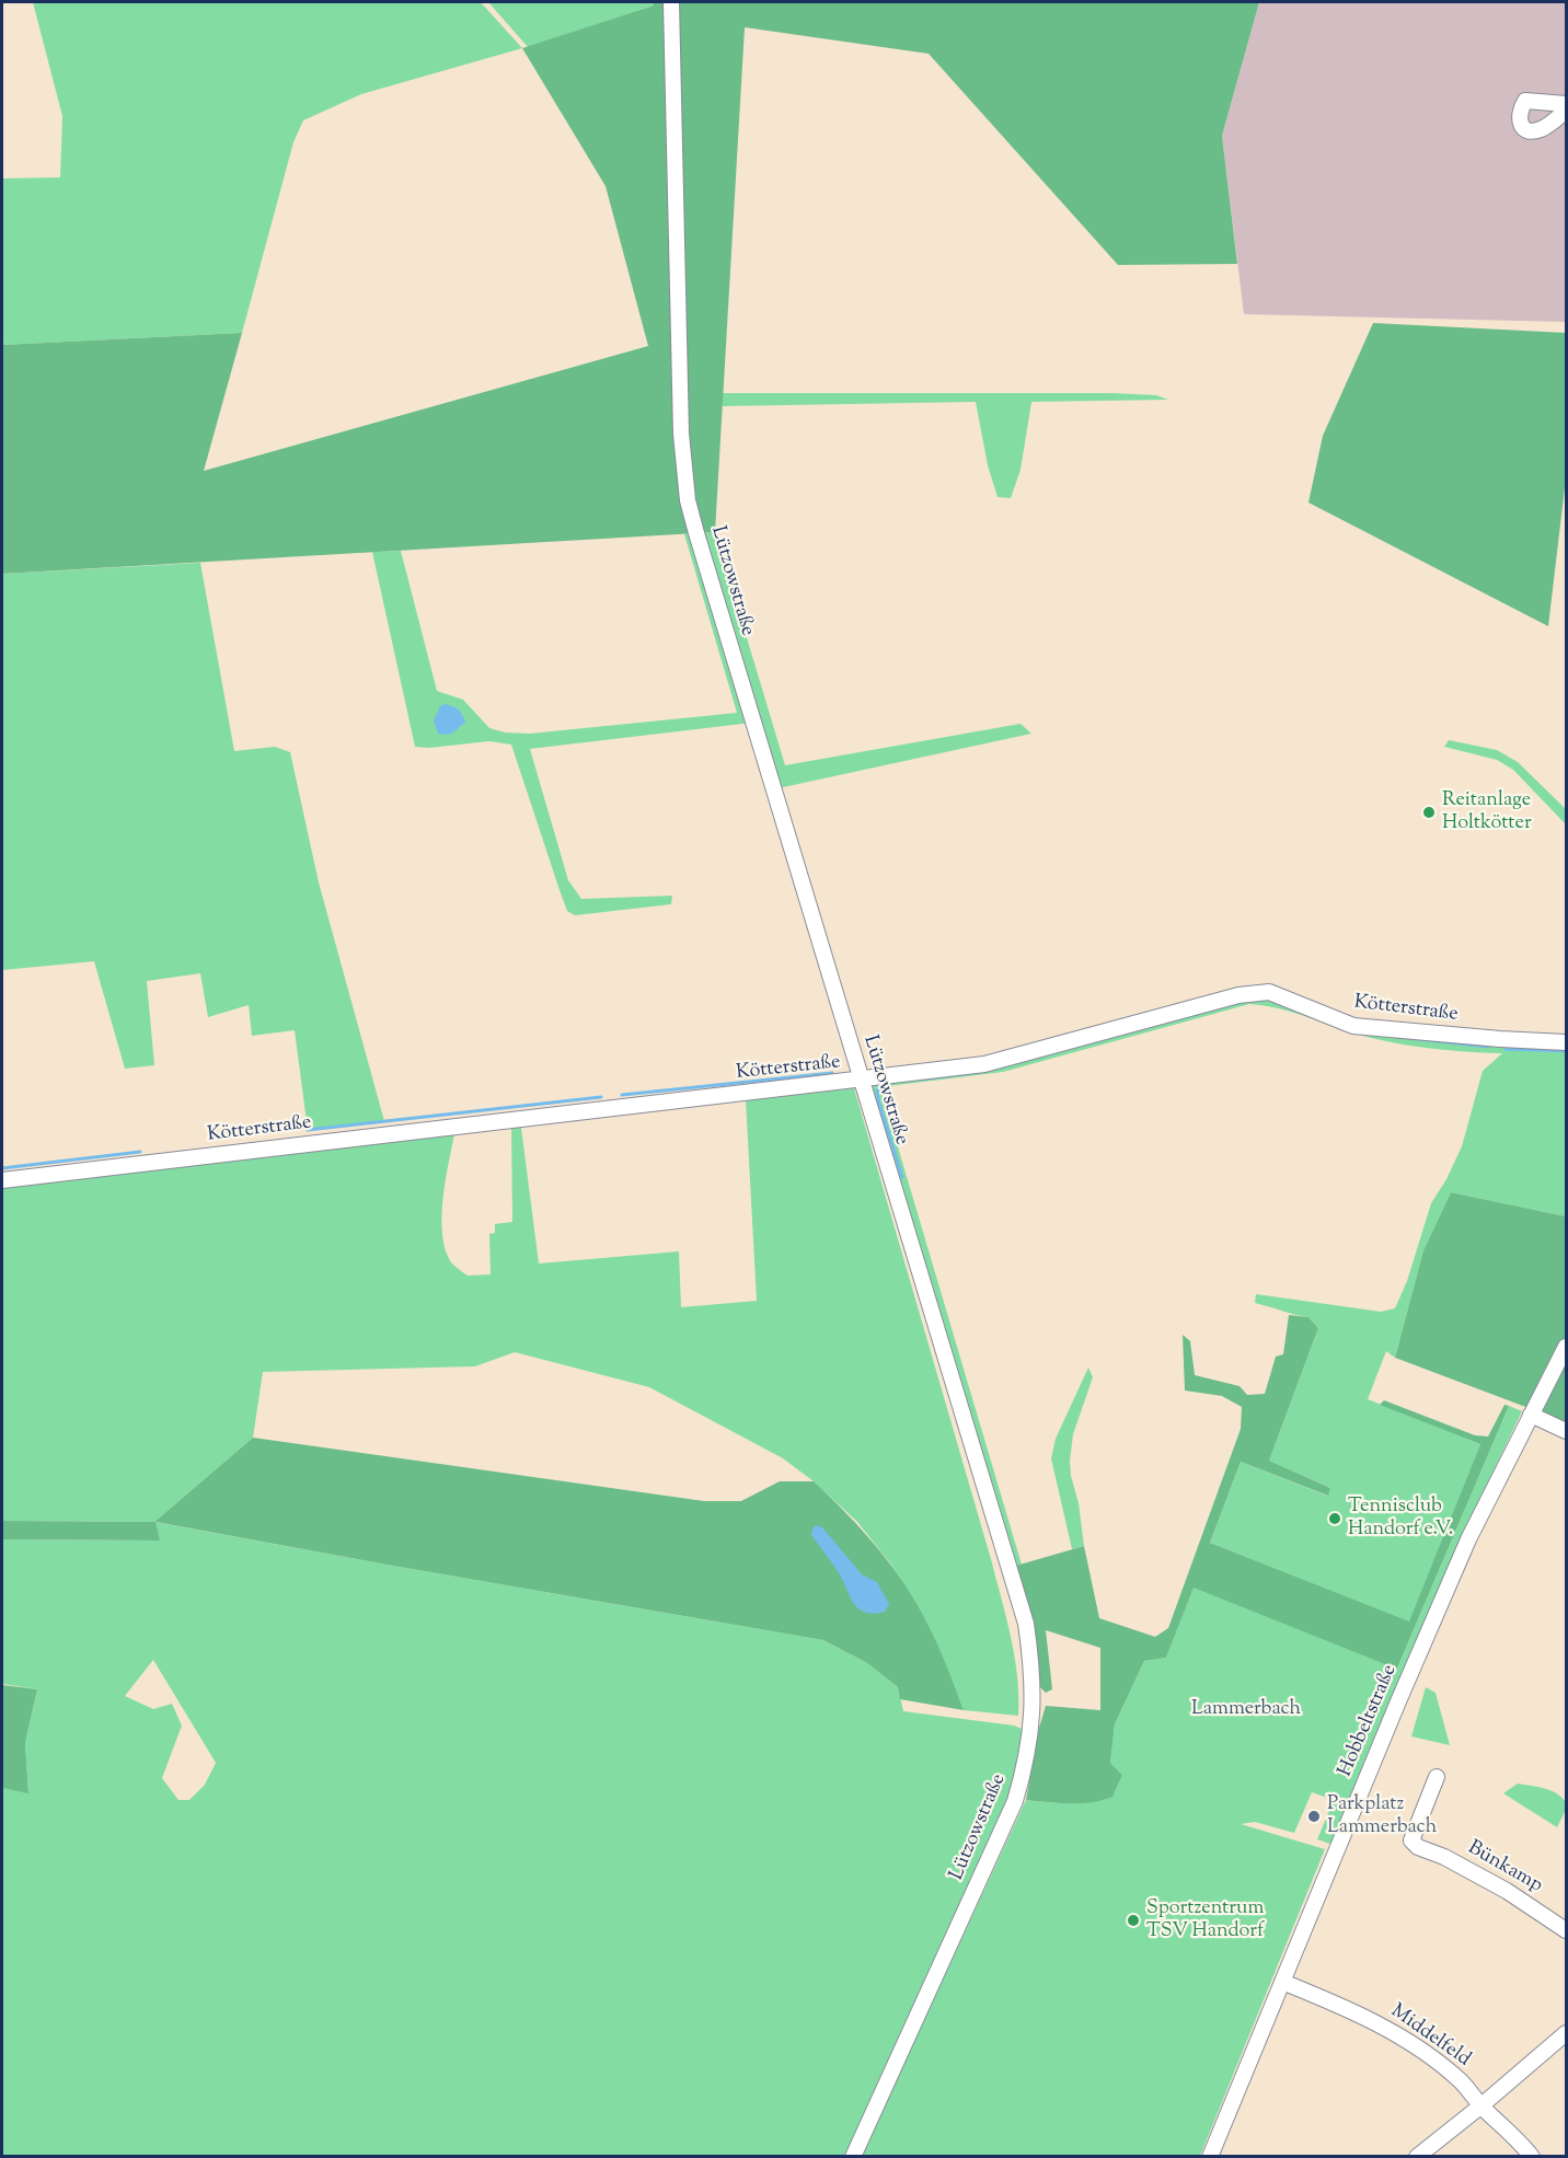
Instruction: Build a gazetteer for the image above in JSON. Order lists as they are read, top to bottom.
{
  "streets": {
    "street": [
      "Lützowstraße",
      "Kötterstraße",
      "Hobbeltstraße",
      "Bünkamp",
      "Middelfeld"
    ]
  },
  "crossings": [
    ["Lützowstraße", "Kötterstraße"],
    ["Hobbeltstraße", "Middelfeld"]
  ],
  "parks": ["Lammerbach"],
  "places": [
    "Reitanlage Holtkötter",
    "Tennisclub Handorf e.V.",
    "Parkplatz Lammerbach",
    "Sportzentrum TSV Handorf"
  ]
}
